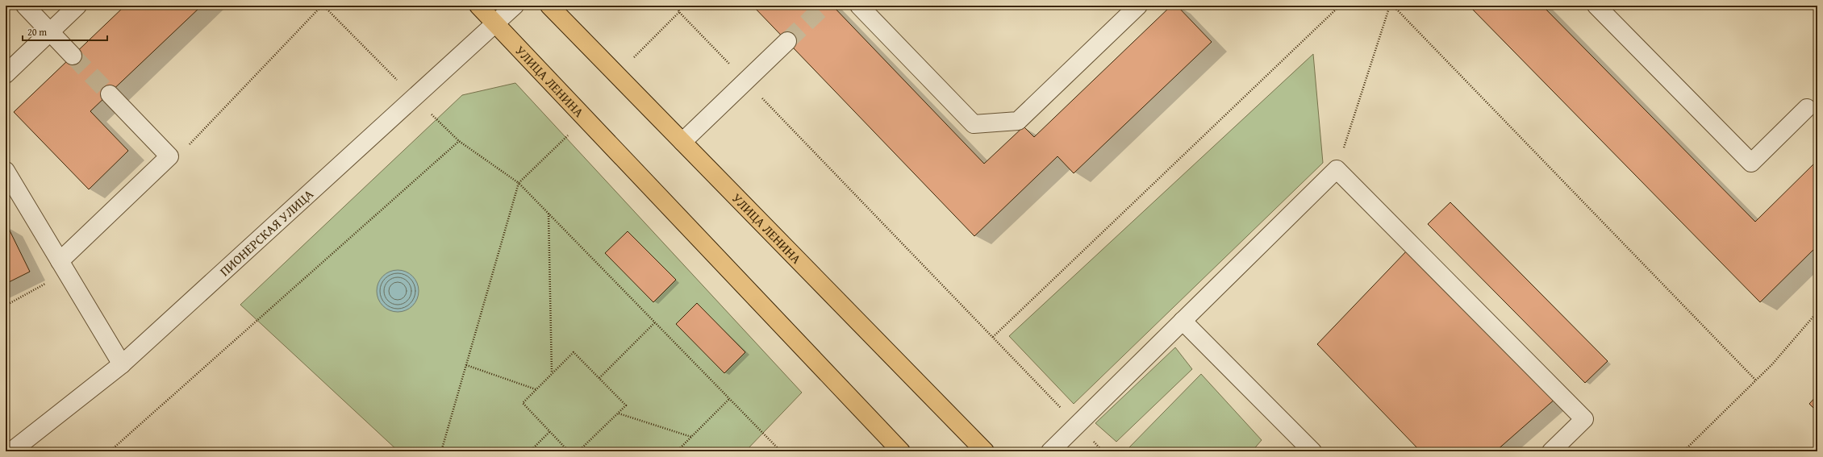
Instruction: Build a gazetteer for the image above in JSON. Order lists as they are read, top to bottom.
{
  "streets": {
    "main road": ["УЛИЦА ЛЕНИНА"],
    "street": ["ПИОНЕРСКАЯ УЛИЦА"]
  },
  "crossings": [
    ["УЛИЦА ЛЕНИНА", "ПИОНЕРСКАЯ УЛИЦА"]
  ],
  "scale_bar": "20 m"
}
